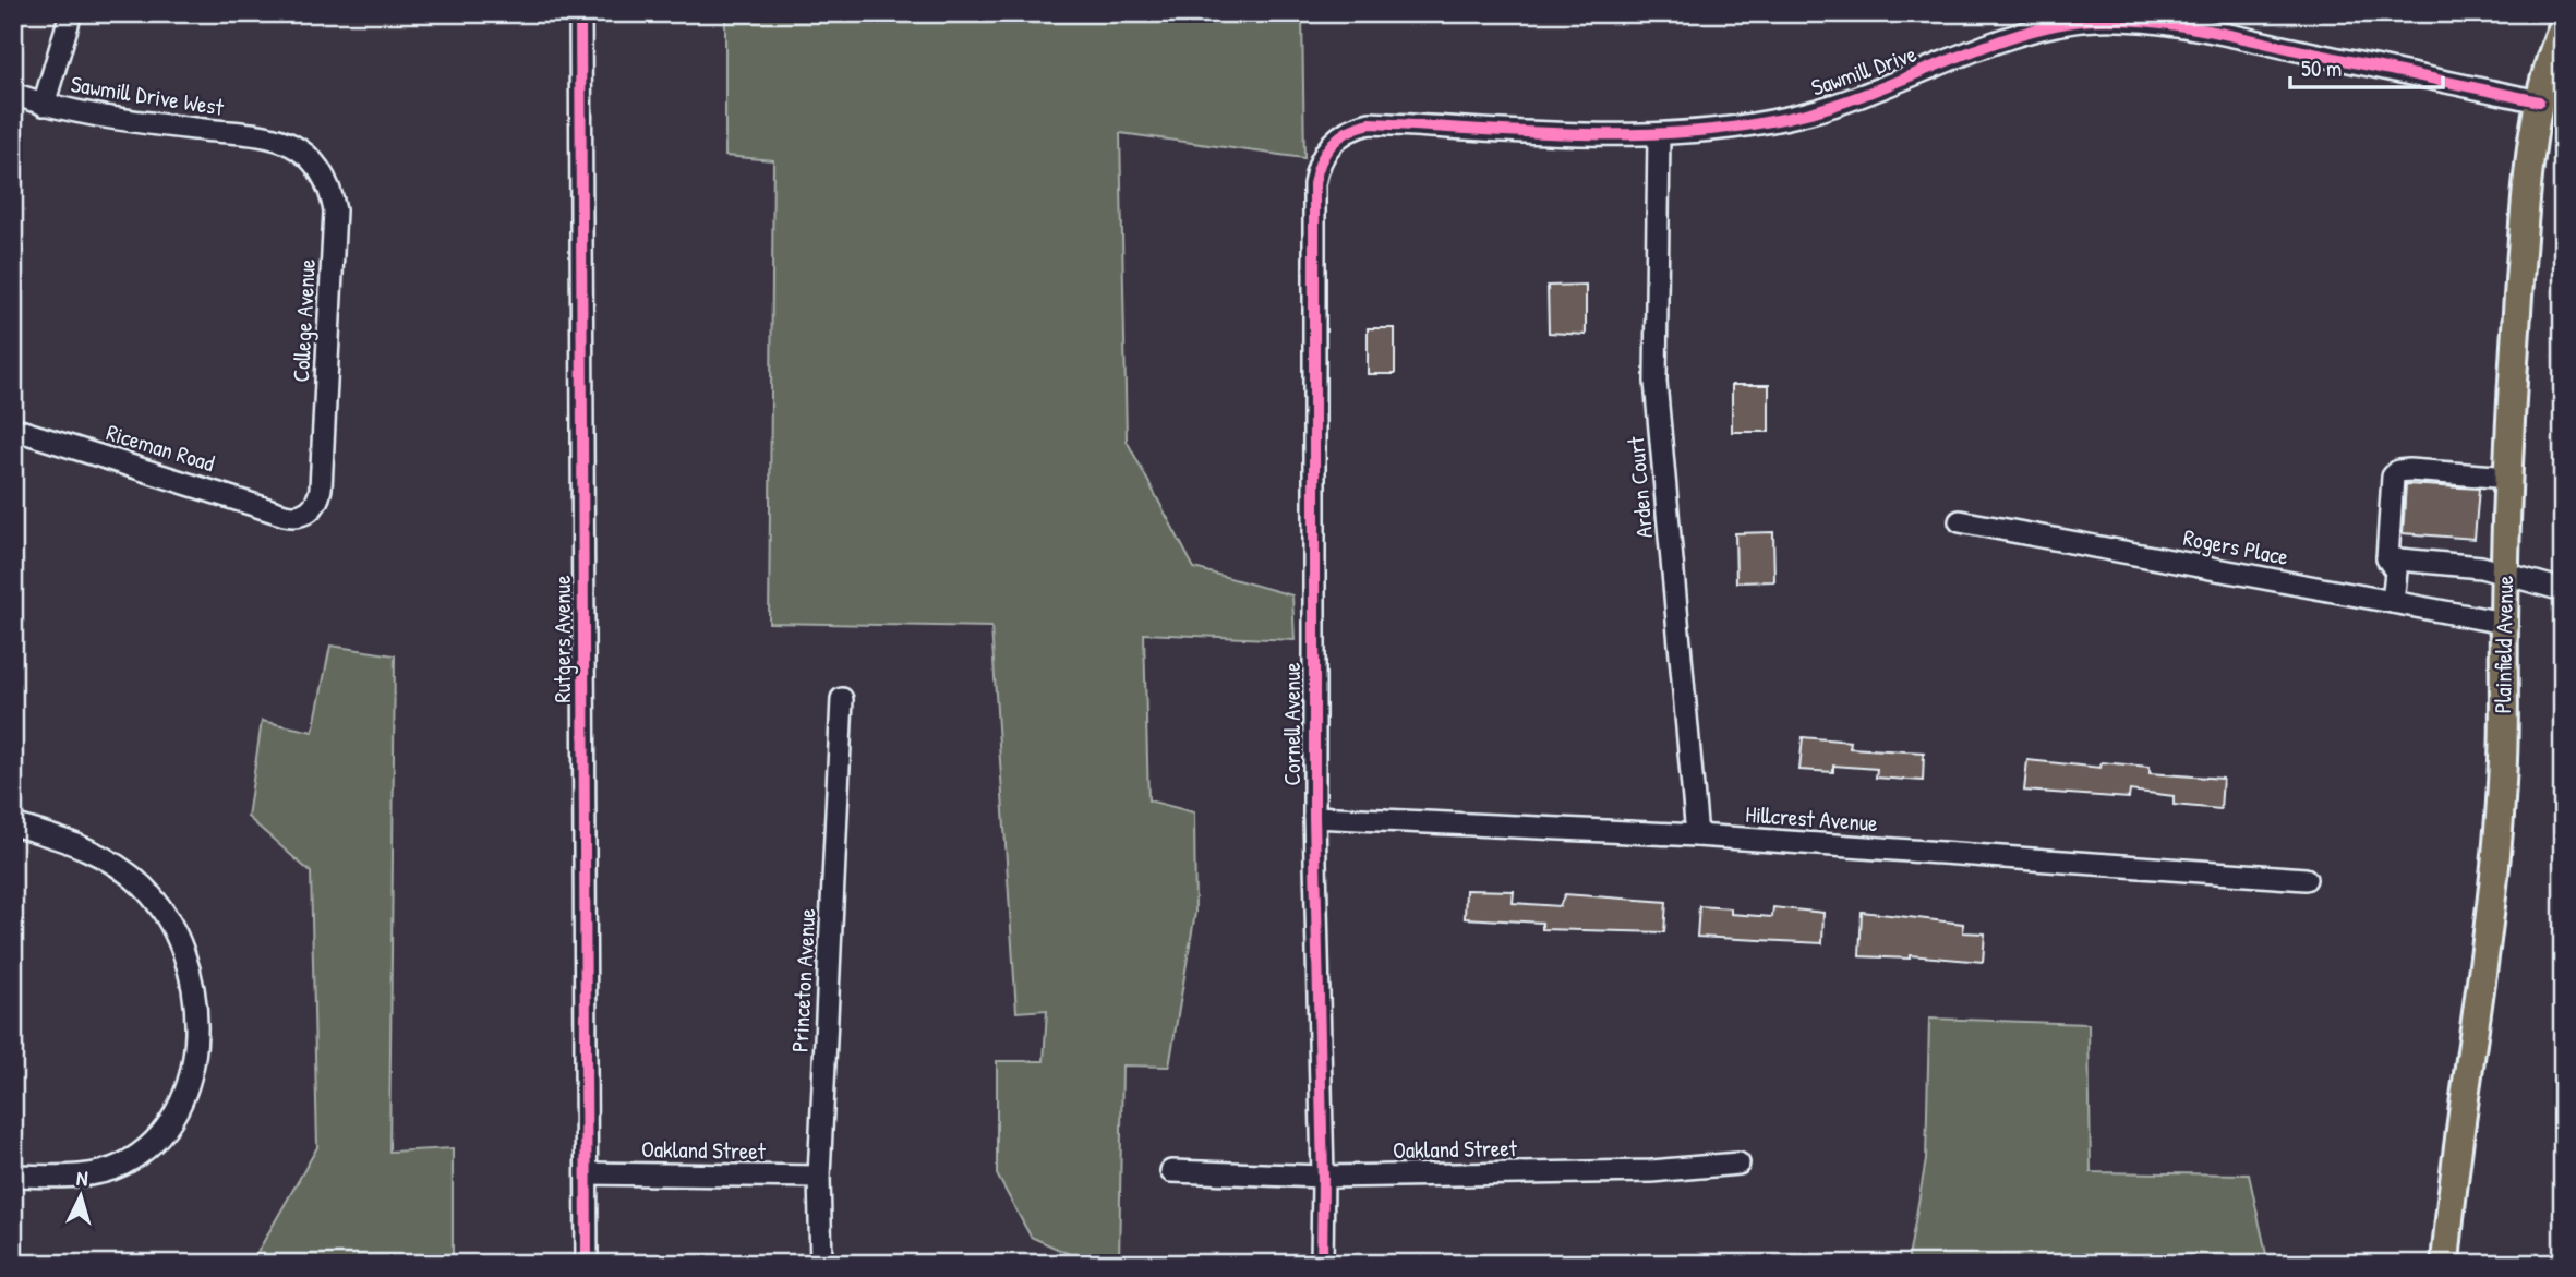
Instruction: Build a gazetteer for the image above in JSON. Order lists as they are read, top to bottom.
{
  "streets": {
    "main road": ["Plainfield Avenue"],
    "street": [
      "Sawmill Drive",
      "Sawmill Drive West",
      "College Avenue",
      "Riceman Road",
      "Arden Court",
      "Rogers Place",
      "Rutgers Avenue",
      "Cornell Avenue",
      "Hillcrest Avenue",
      "Princeton Avenue",
      "Oakland Street"
    ]
  },
  "crossings": [
    ["Sawmill Drive", "Arden Court"],
    ["Sawmill Drive", "Plainfield Avenue"],
    ["Sawmill Drive", "Cornell Avenue"],
    ["Sawmill Drive West", "College Avenue"],
    ["College Avenue", "Riceman Road"],
    ["Arden Court", "Hillcrest Avenue"],
    ["Rogers Place", "Plainfield Avenue"],
    ["Rutgers Avenue", "Oakland Street"],
    ["Cornell Avenue", "Hillcrest Avenue"],
    ["Cornell Avenue", "Oakland Street"],
    ["Princeton Avenue", "Oakland Street"]
  ],
  "scale_bar": "50 m",
  "north": "top"
}
